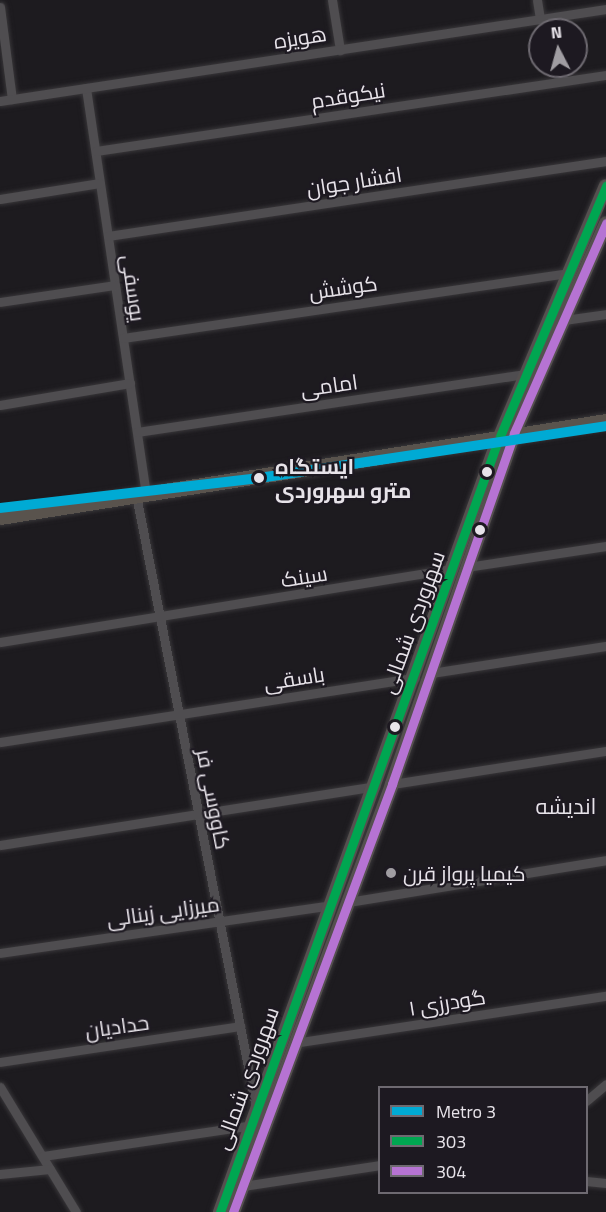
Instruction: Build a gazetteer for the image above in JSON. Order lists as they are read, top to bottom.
{
  "streets": {
    "main road": ["سهروردی شمالی"],
    "street": [
      "هویزه",
      "نیکوقدم",
      "افشار جوان",
      "کوشش",
      "یوسفی",
      "امامی",
      "سینک",
      "باسقی",
      "کاووسی فر",
      "میرزایی زینالی",
      "گودرزی ۱",
      "حدادیان"
    ]
  },
  "crossings": [
    ["هویزه", "یوسفی"],
    ["نیکوقدم", "یوسفی"],
    ["افشار جوان", "یوسفی"],
    ["کوشش", "یوسفی"],
    ["کوشش", "سهروردی شمالی"],
    ["یوسفی", "امامی"],
    ["یوسفی", "کاووسی فر"],
    ["امامی", "سهروردی شمالی"],
    ["سینک", "سهروردی شمالی"],
    ["سینک", "کاووسی فر"],
    ["سهروردی شمالی", "باسقی"],
    ["سهروردی شمالی", "کاووسی فر"],
    ["سهروردی شمالی", "میرزایی زینالی"],
    ["سهروردی شمالی", "گودرزی ۱"],
    ["باسقی", "کاووسی فر"],
    ["کاووسی فر", "میرزایی زینالی"],
    ["کاووسی فر", "حدادیان"]
  ],
  "districts": ["اندیشه"],
  "places": ["ایستگاه مترو سهروردی", "کیمیا پرواز قرن"],
  "lines": ["transit line 303", "transit line 304", "metro line 3"],
  "legend": ["Metro 3", "303", "304"],
  "north": "top"
}
